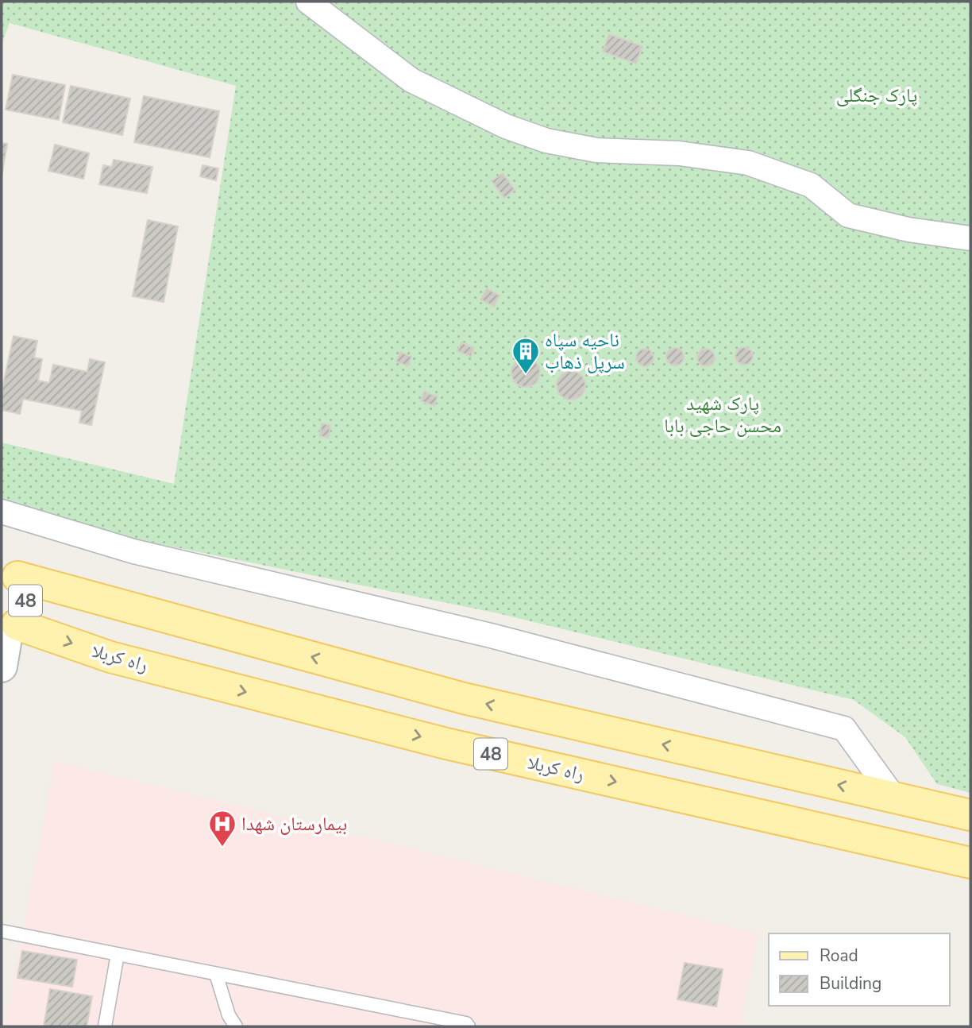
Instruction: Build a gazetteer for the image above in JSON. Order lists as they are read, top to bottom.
{
  "streets": {
    "main road": ["48", "راه کربلا"]
  },
  "crossings": [
    ["48", "راه کربلا"]
  ],
  "parks": ["پارک جنگلی", "پارک شهید محسن حاجی بابا"],
  "places": {
    "building": ["ناحیه سپاه سرپل ذهاب"],
    "hospital": ["بیمارستان شهدا"]
  },
  "legend": ["Road", "Building"]
}
